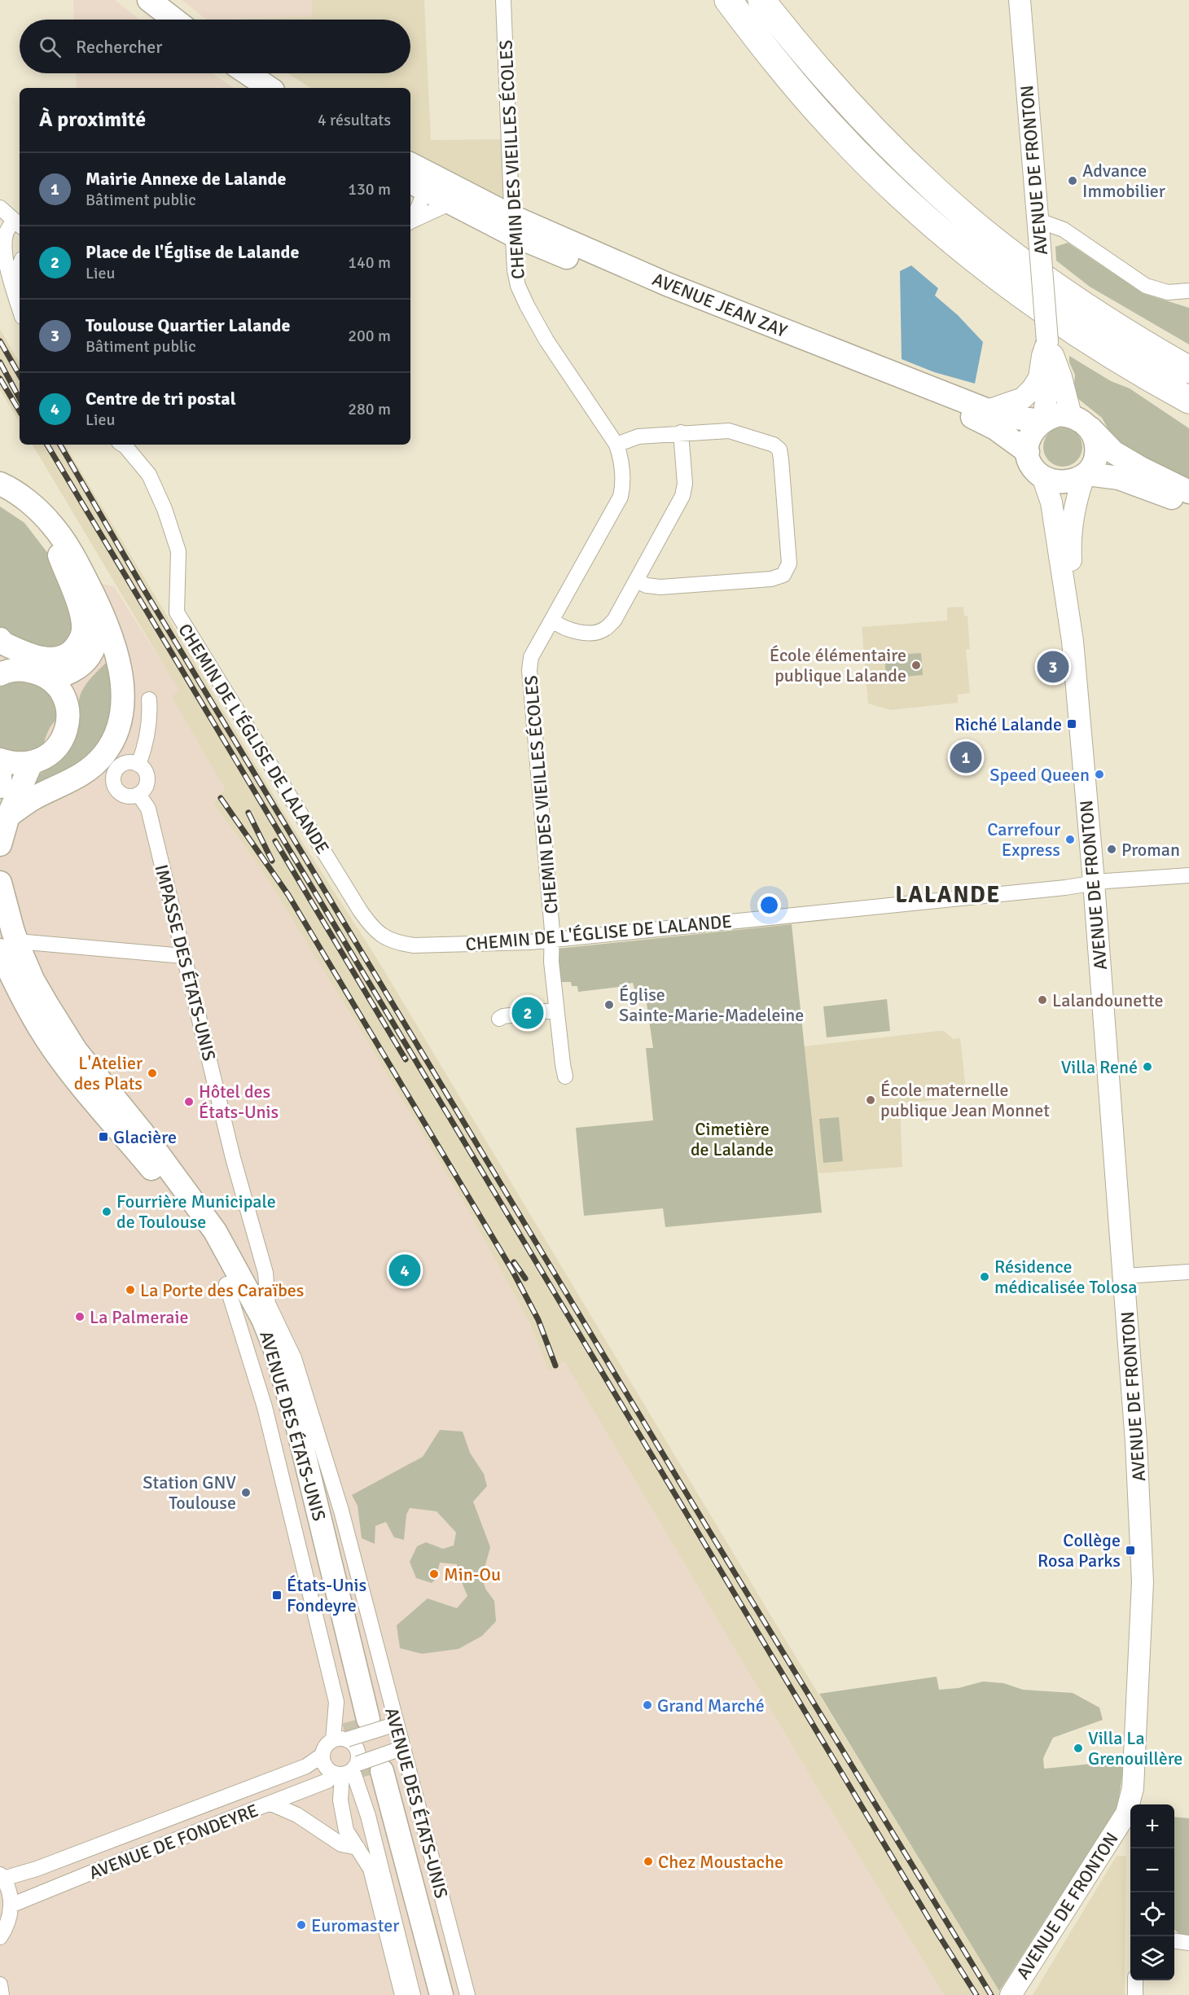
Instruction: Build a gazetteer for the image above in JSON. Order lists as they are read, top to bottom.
{
  "streets": {
    "main road": ["AVENUE JEAN ZAY", "AVENUE DES ÉTATS-UNIS"],
    "street": [
      "CHEMIN DES VIEILLES ÉCOLES",
      "AVENUE DE FRONTON",
      "CHEMIN DE L'ÉGLISE DE LALANDE",
      "IMPASSE DES ÉTATS-UNIS",
      "AVENUE DE FONDEYRE"
    ]
  },
  "crossings": [
    ["CHEMIN DES VIEILLES ÉCOLES", "AVENUE JEAN ZAY"],
    ["CHEMIN DES VIEILLES ÉCOLES", "CHEMIN DE L'ÉGLISE DE LALANDE"],
    ["AVENUE DE FRONTON", "AVENUE JEAN ZAY"],
    ["AVENUE DE FRONTON", "CHEMIN DE L'ÉGLISE DE LALANDE"],
    ["IMPASSE DES ÉTATS-UNIS", "AVENUE DES ÉTATS-UNIS"],
    ["AVENUE DES ÉTATS-UNIS", "AVENUE DE FONDEYRE"]
  ],
  "districts": ["LALANDE"],
  "parks": ["Cimetière de Lalande"],
  "places": {
    "other": [
      "Advance Immobilier",
      "École élémentaire publique Lalande",
      "Speed Queen",
      "Carrefour Express",
      "Proman",
      "Lalandounette",
      "Église Sainte-Marie-Madeleine",
      "Villa René",
      "L'Atelier des Plats",
      "École maternelle publique Jean Monnet",
      "Hôtel des États-Unis",
      "Fourrière Municipale de Toulouse",
      "Résidence médicalisée Tolosa",
      "La Porte des Caraïbes",
      "La Palmeraie",
      "Station GNV Toulouse",
      "Min-Ou",
      "Grand Marché",
      "Villa La Grenouillère",
      "Chez Moustache",
      "Euromaster"
    ],
    "transit": [
      "Riché Lalande",
      "Glacière",
      "Collège Rosa Parks",
      "États-Unis Fondeyre"
    ]
  },
  "page": {
    "search": "Rechercher",
    "heading": ["À proximité", "4 résultats"],
    "list": [
      {
        "mark": "1",
        "name": "Mairie Annexe de Lalande",
        "note": "Bâtiment public",
        "value": "130 m"
      },
      {
        "mark": "2",
        "name": "Place de l'Église de Lalande",
        "note": "Lieu",
        "value": "140 m"
      },
      {
        "mark": "3",
        "name": "Toulouse Quartier Lalande",
        "note": "Bâtiment public",
        "value": "200 m"
      },
      {
        "mark": "4",
        "name": "Centre de tri postal",
        "note": "Lieu",
        "value": "280 m"
      }
    ],
    "pins": [
      "3",
      "1",
      "2",
      "4"
    ],
    "map_buttons": ["+", "−"]
  }
}
